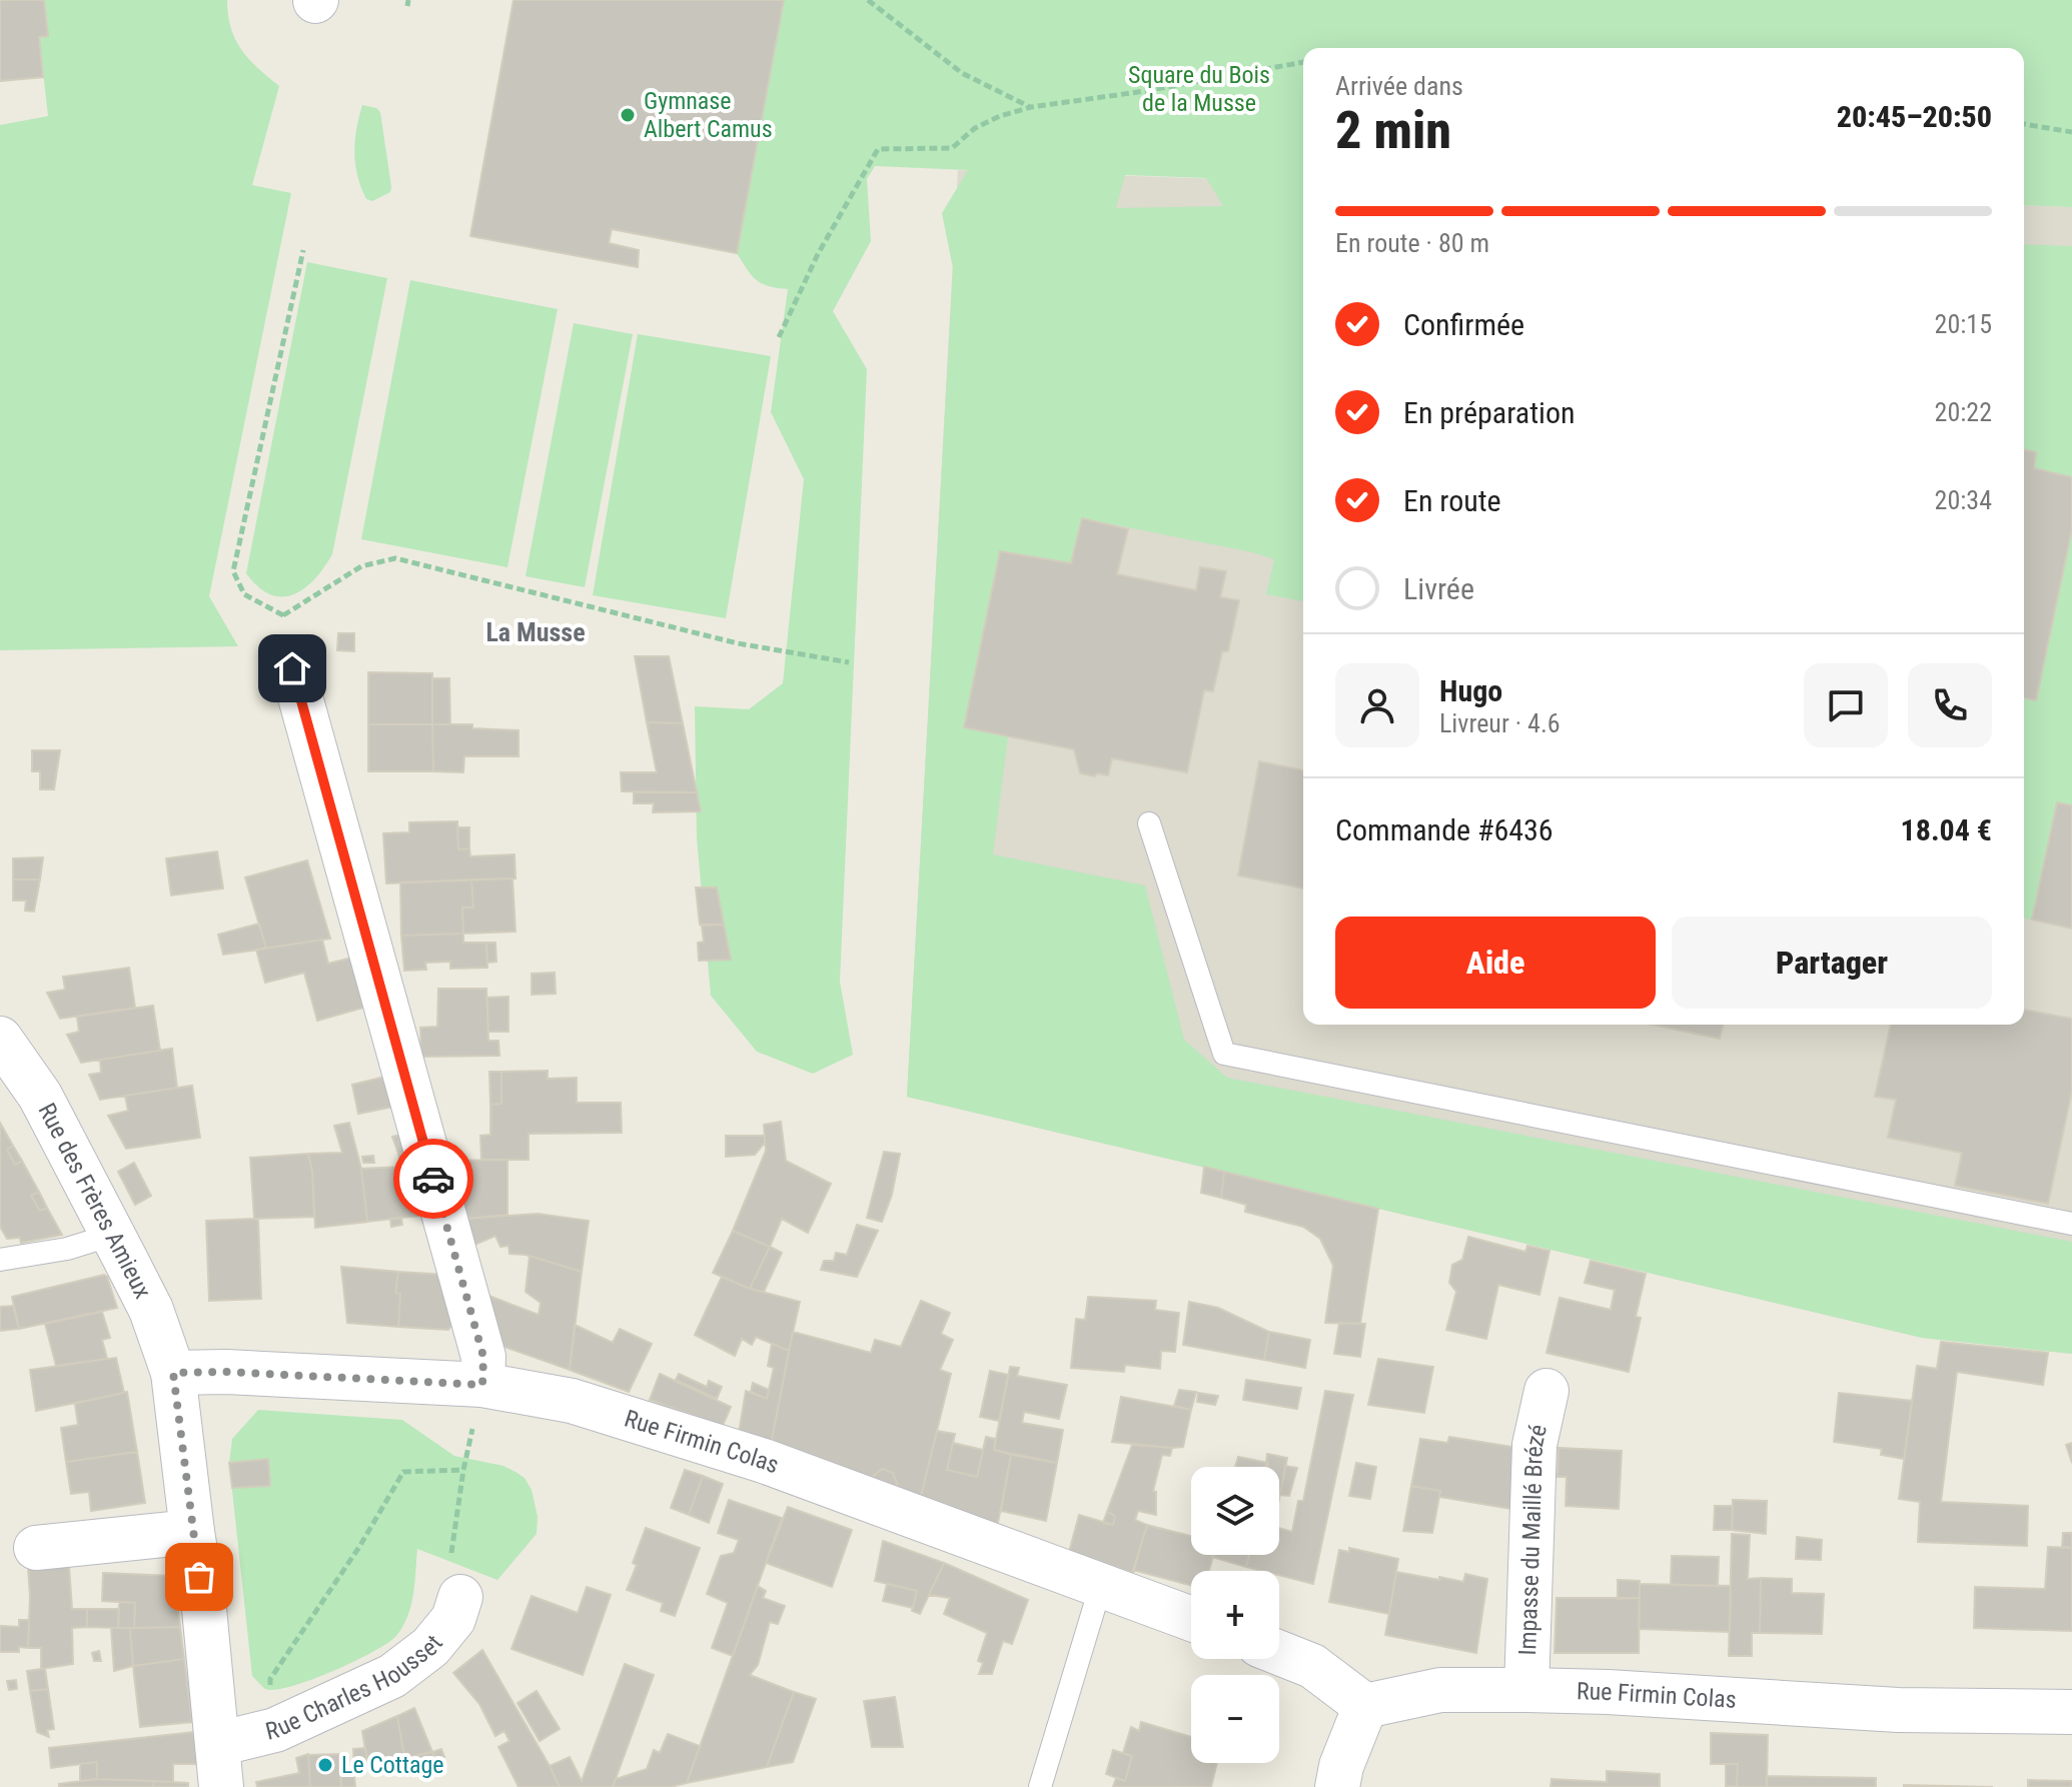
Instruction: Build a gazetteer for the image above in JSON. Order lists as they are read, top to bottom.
{
  "streets": {
    "street": [
      "Rue des Frères Amieux",
      "Rue Firmin Colas",
      "Impasse du Maillé Brézé",
      "Rue Charles Housset"
    ]
  },
  "crossings": [
    ["Rue des Frères Amieux", "Rue Firmin Colas"],
    ["Rue des Frères Amieux", "Rue Charles Housset"],
    ["Rue Firmin Colas", "Impasse du Maillé Brézé"]
  ],
  "districts": ["La Musse"],
  "parks": ["Square du Bois de la Musse"],
  "places": ["Gymnase Albert Camus", "Le Cottage"],
  "page": {
    "heading": ["2 min", "Arrivée dans", "20:45–20:50"],
    "panel": [
      "Hugo",
      "Livreur · 4.6",
      "Commande #6436",
      "18.04 €"
    ],
    "bar": "En route · 80 m",
    "list": [
      ["Confirmée", "20:15"],
      ["En préparation", "20:22"],
      ["En route", "20:34"],
      "Livrée"
    ],
    "buttons": ["Aide", "Partager"],
    "map_buttons": ["+", "−"]
  }
}
